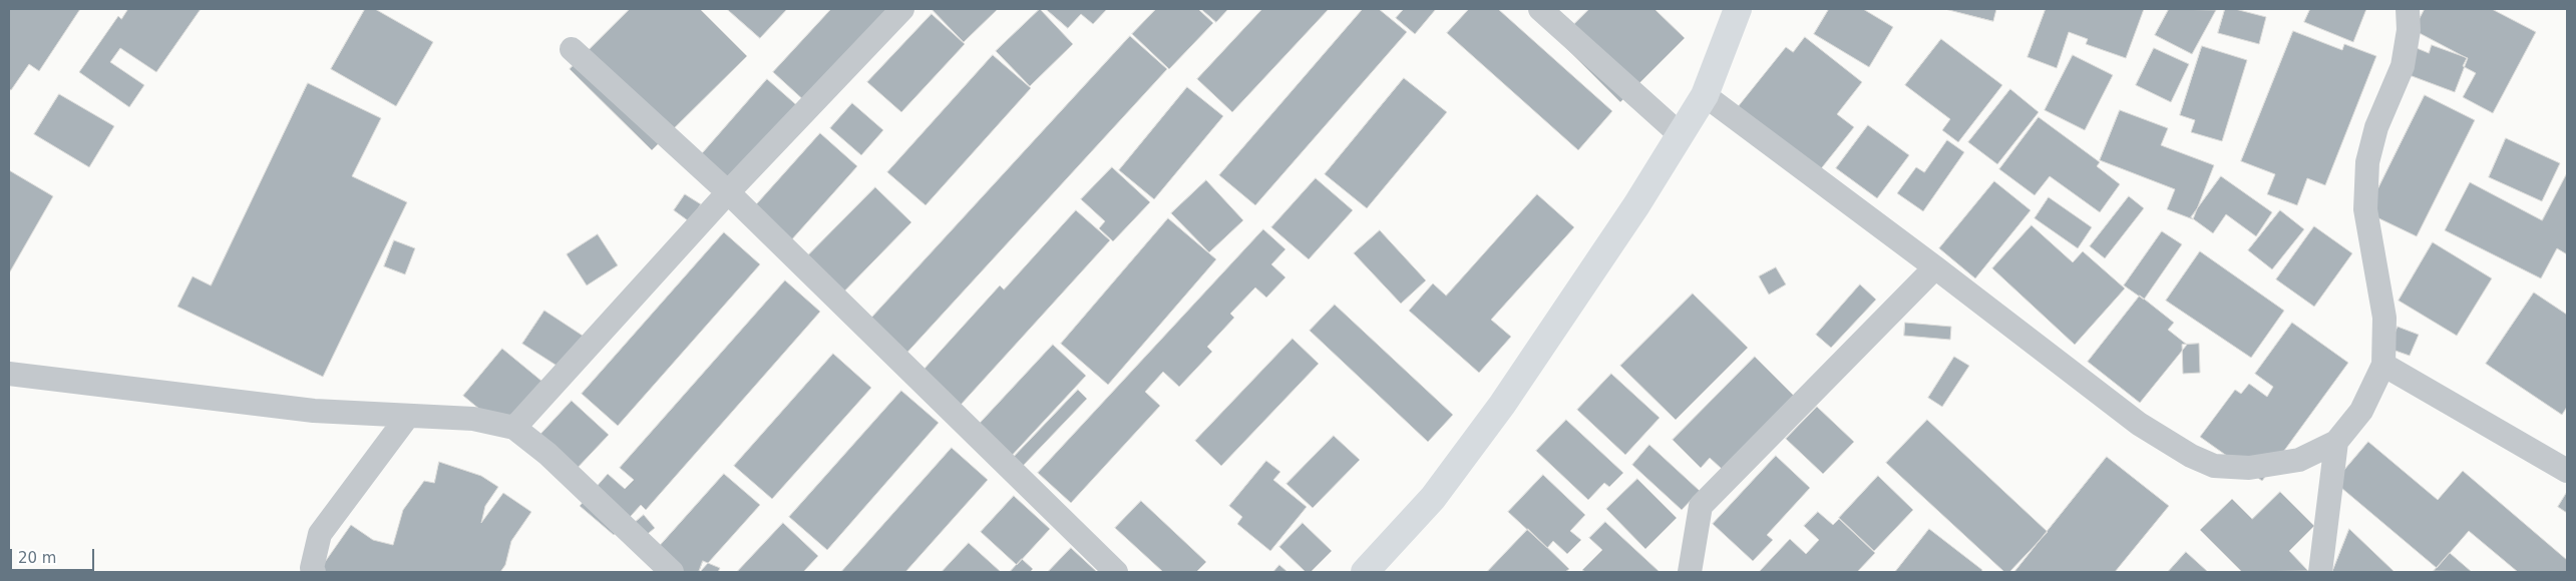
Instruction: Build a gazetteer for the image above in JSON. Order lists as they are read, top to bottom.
{
  "scale_bar": "20 m"
}
